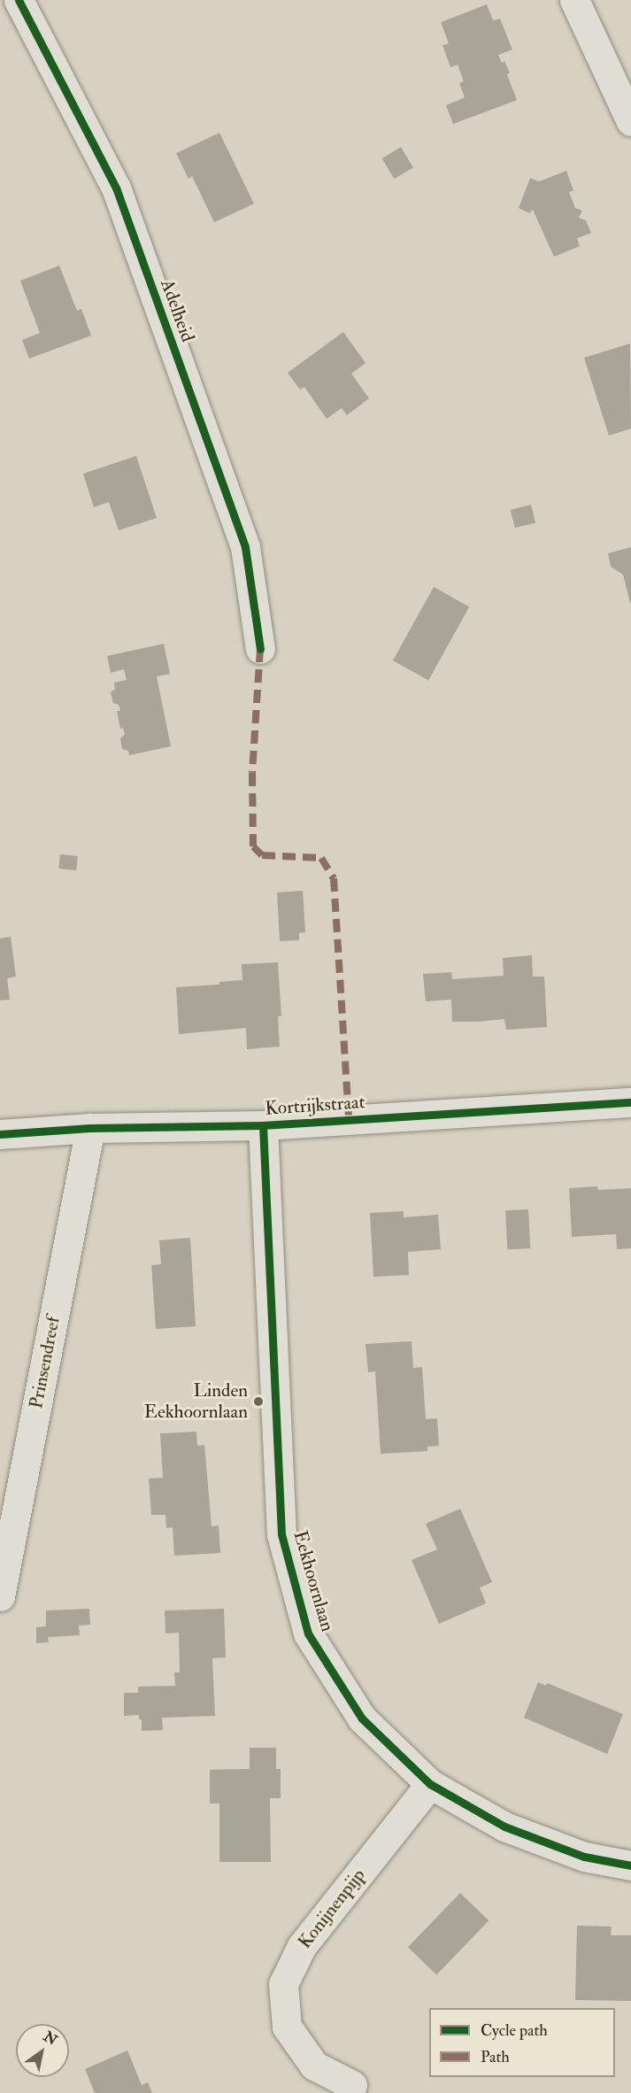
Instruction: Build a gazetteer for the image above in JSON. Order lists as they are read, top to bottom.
{
  "streets": {
    "street": [
      "Adelheid",
      "Kortrijkstraat",
      "Prinsendreef",
      "Eekhoornlaan",
      "Konijnenpijp"
    ]
  },
  "crossings": [
    ["Kortrijkstraat", "Prinsendreef"],
    ["Kortrijkstraat", "Eekhoornlaan"],
    ["Eekhoornlaan", "Konijnenpijp"]
  ],
  "places": ["Linden Eekhoornlaan"],
  "legend": ["Cycle path", "Path"],
  "north": "top right"
}
